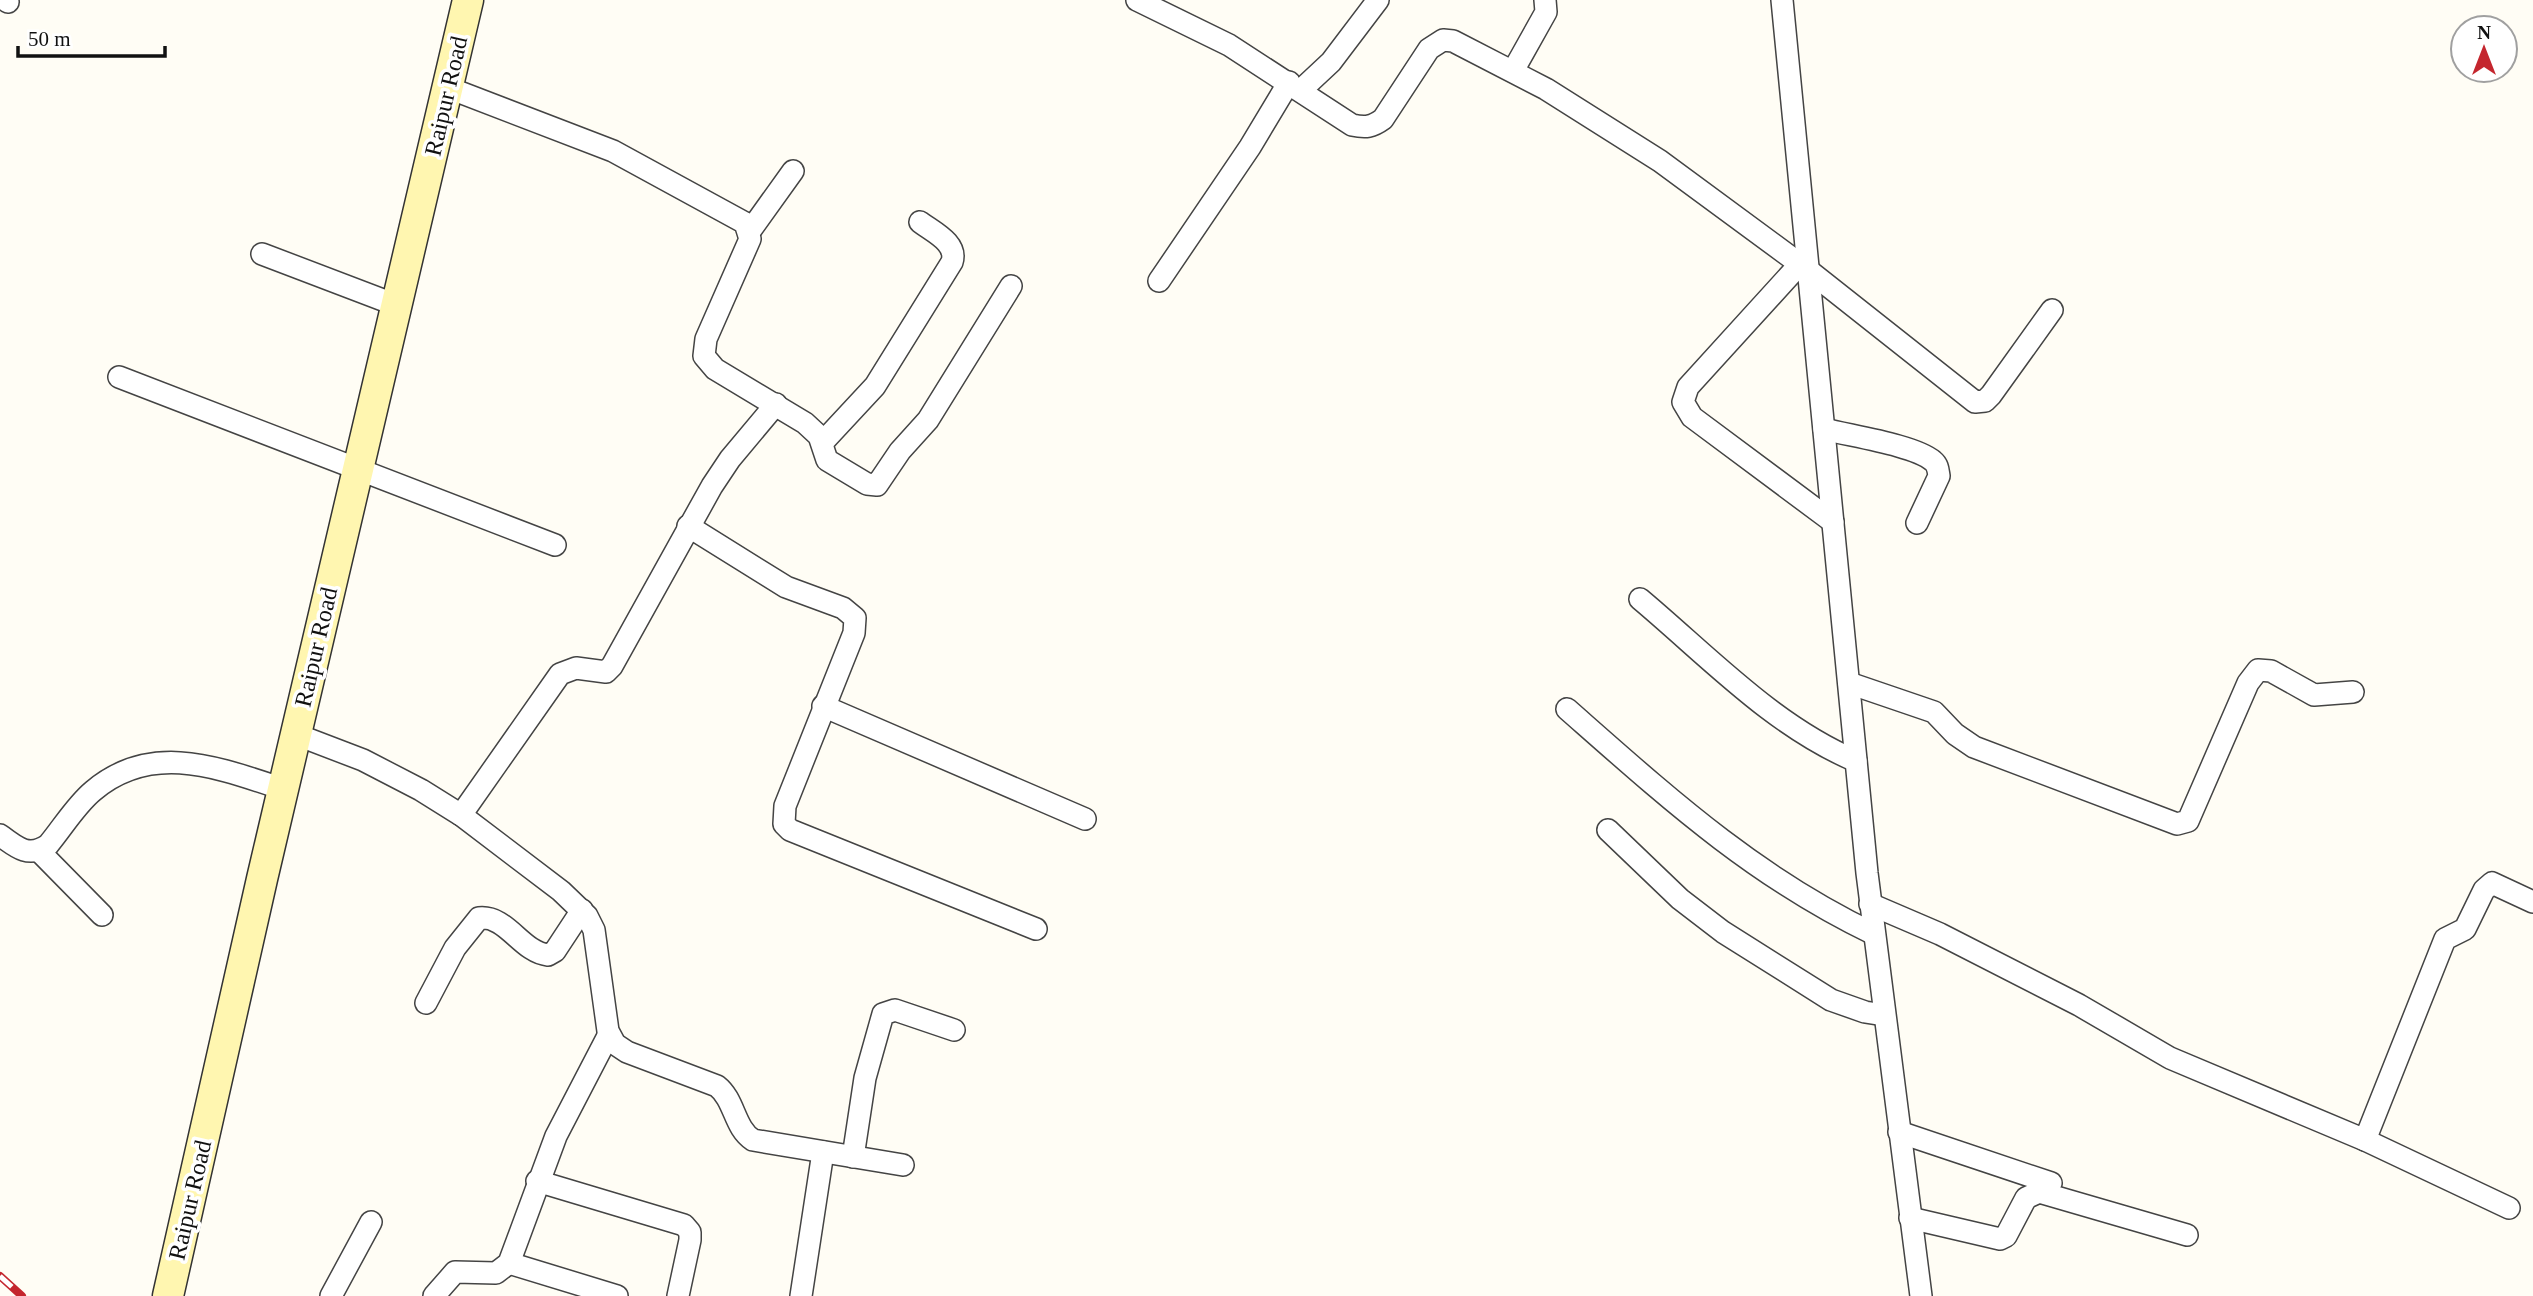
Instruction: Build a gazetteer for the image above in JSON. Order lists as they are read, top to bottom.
{
  "streets": {
    "main road": ["Raipur Road"]
  },
  "scale_bar": "50 m",
  "north": "top"
}
